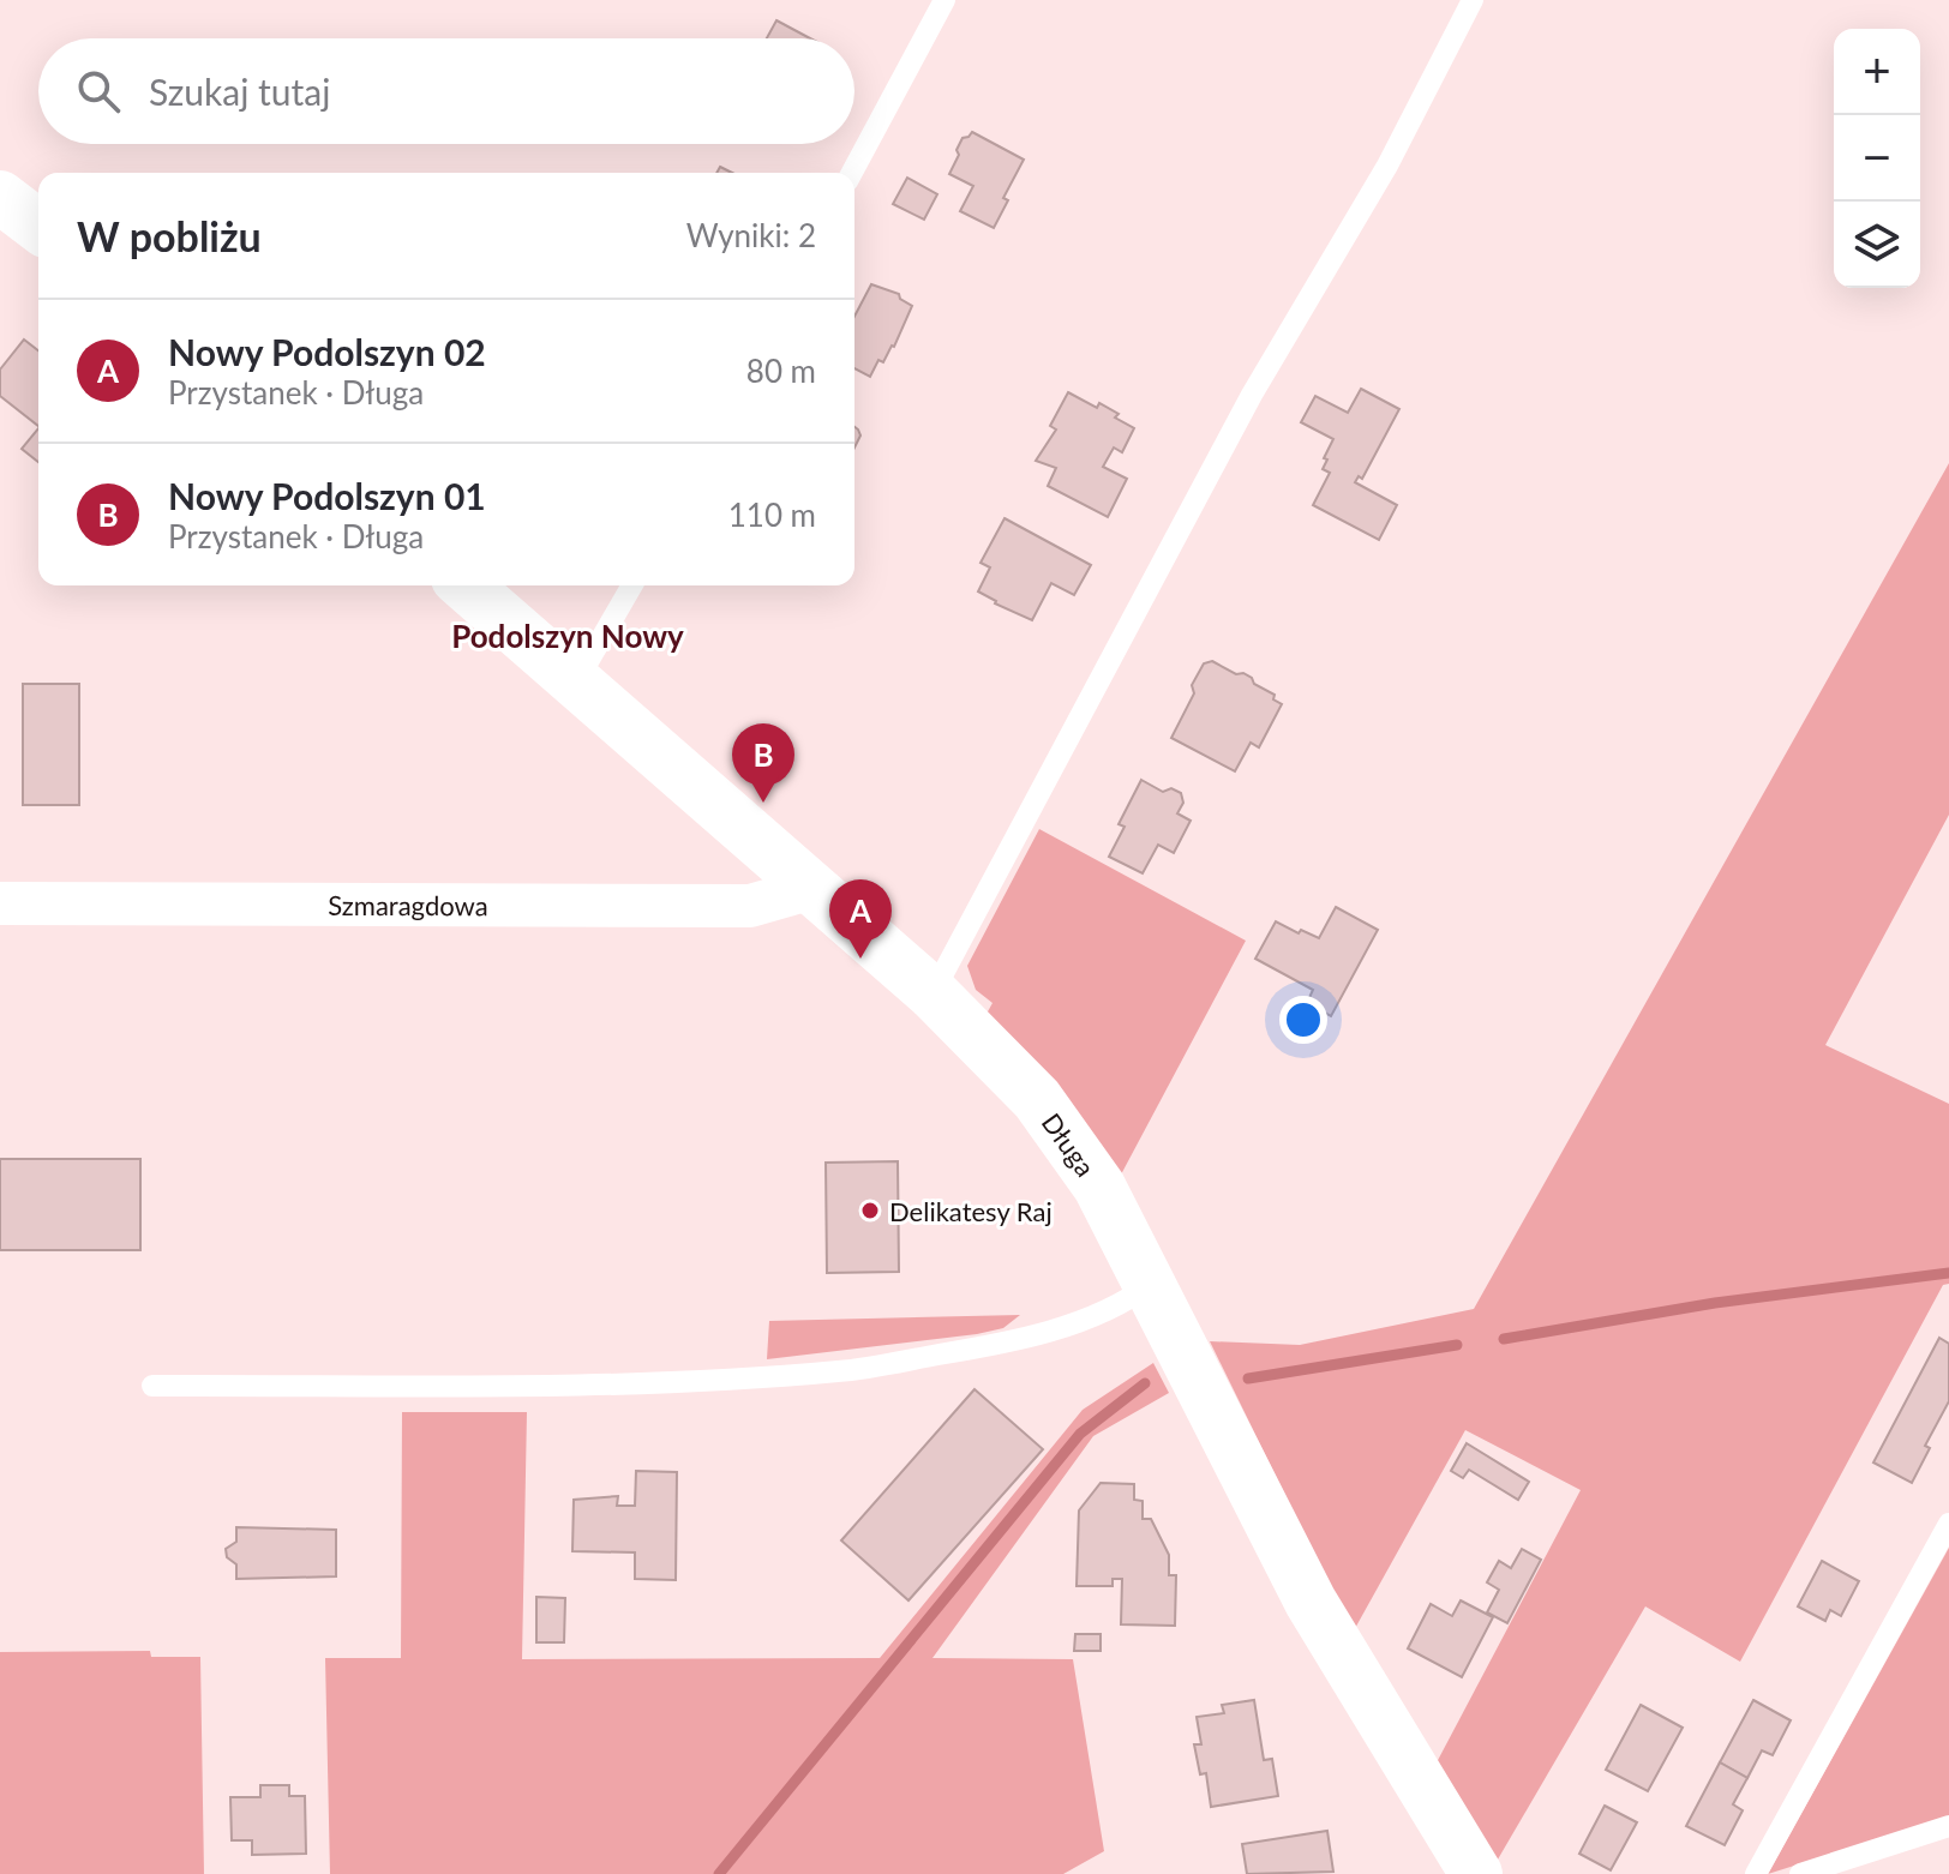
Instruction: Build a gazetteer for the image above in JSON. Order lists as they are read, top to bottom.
{
  "streets": {
    "street": ["Szmaragdowa", "Długa"]
  },
  "crossings": [
    ["Szmaragdowa", "Długa"]
  ],
  "districts": ["Podolszyn Nowy"],
  "places": ["Delikatesy Raj"],
  "page": {
    "map_buttons": ["+", "−"],
    "search": "Szukaj tutaj",
    "heading": ["W pobliżu", "Wyniki: 2"],
    "list": [
      {
        "mark": "A",
        "name": "Nowy Podolszyn 02",
        "note": "Przystanek · Długa",
        "value": "80 m"
      },
      {
        "mark": "B",
        "name": "Nowy Podolszyn 01",
        "note": "Przystanek · Długa",
        "value": "110 m"
      }
    ],
    "pins": ["B", "A"]
  }
}
